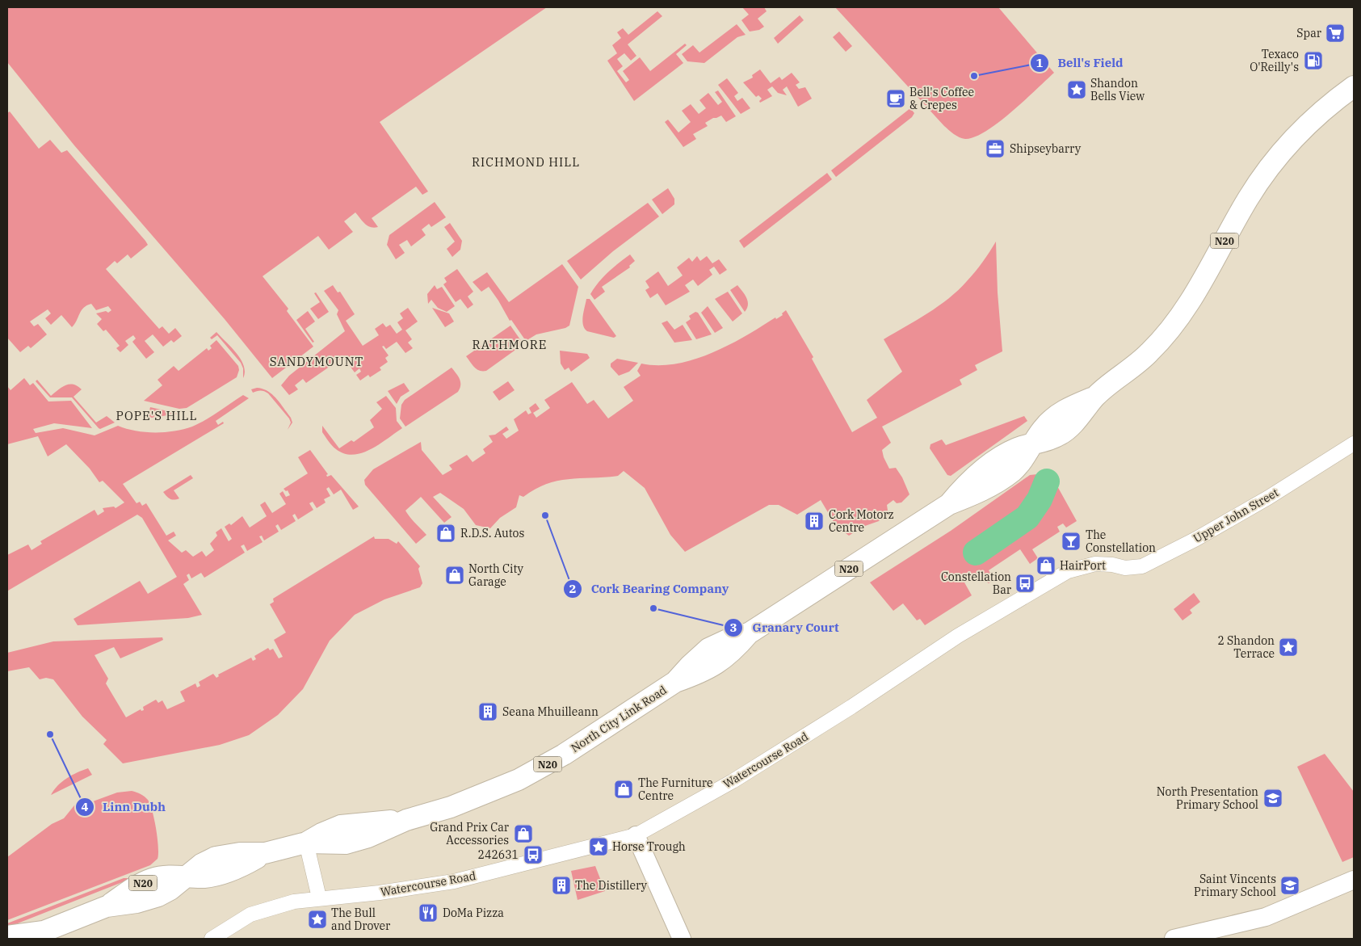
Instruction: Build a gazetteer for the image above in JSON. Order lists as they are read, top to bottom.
{
  "streets": {
    "highway": ["N20", "North City Link Road"],
    "street": ["Upper John Street", "Watercourse Road"]
  },
  "crossings": [
    ["Upper John Street", "Watercourse Road"]
  ],
  "districts": [
    "RICHMOND HILL",
    "RATHMORE",
    "SANDYMOUNT",
    "POPE'S HILL"
  ],
  "places": {
    "supermarket": ["Spar"],
    "fuel station": ["Texaco O'Reilly's"],
    "other": [
      "Bell's Field",
      "Cork Bearing Company",
      "Granary Court",
      "Linn Dubh"
    ],
    "place": [
      "Shandon Bells View",
      "2 Shandon Terrace",
      "Horse Trough",
      "The Bull and Drover"
    ],
    "cafe": ["Bell's Coffee & Crepes"],
    "office": ["Shipseybarry"],
    "building": ["Cork Motorz Centre", "Seana Mhuilleann", "The Distillery"],
    "shop": [
      "R.D.S. Autos",
      "HairPort",
      "North City Garage",
      "The Furniture Centre",
      "Grand Prix Car Accessories"
    ],
    "bar": ["The Constellation"],
    "bus stop": ["Constellation Bar", "242631"],
    "school or university": ["North Presentation Primary School", "Saint Vincents Primary School"],
    "restaurant": ["DoMa Pizza"]
  }
}
